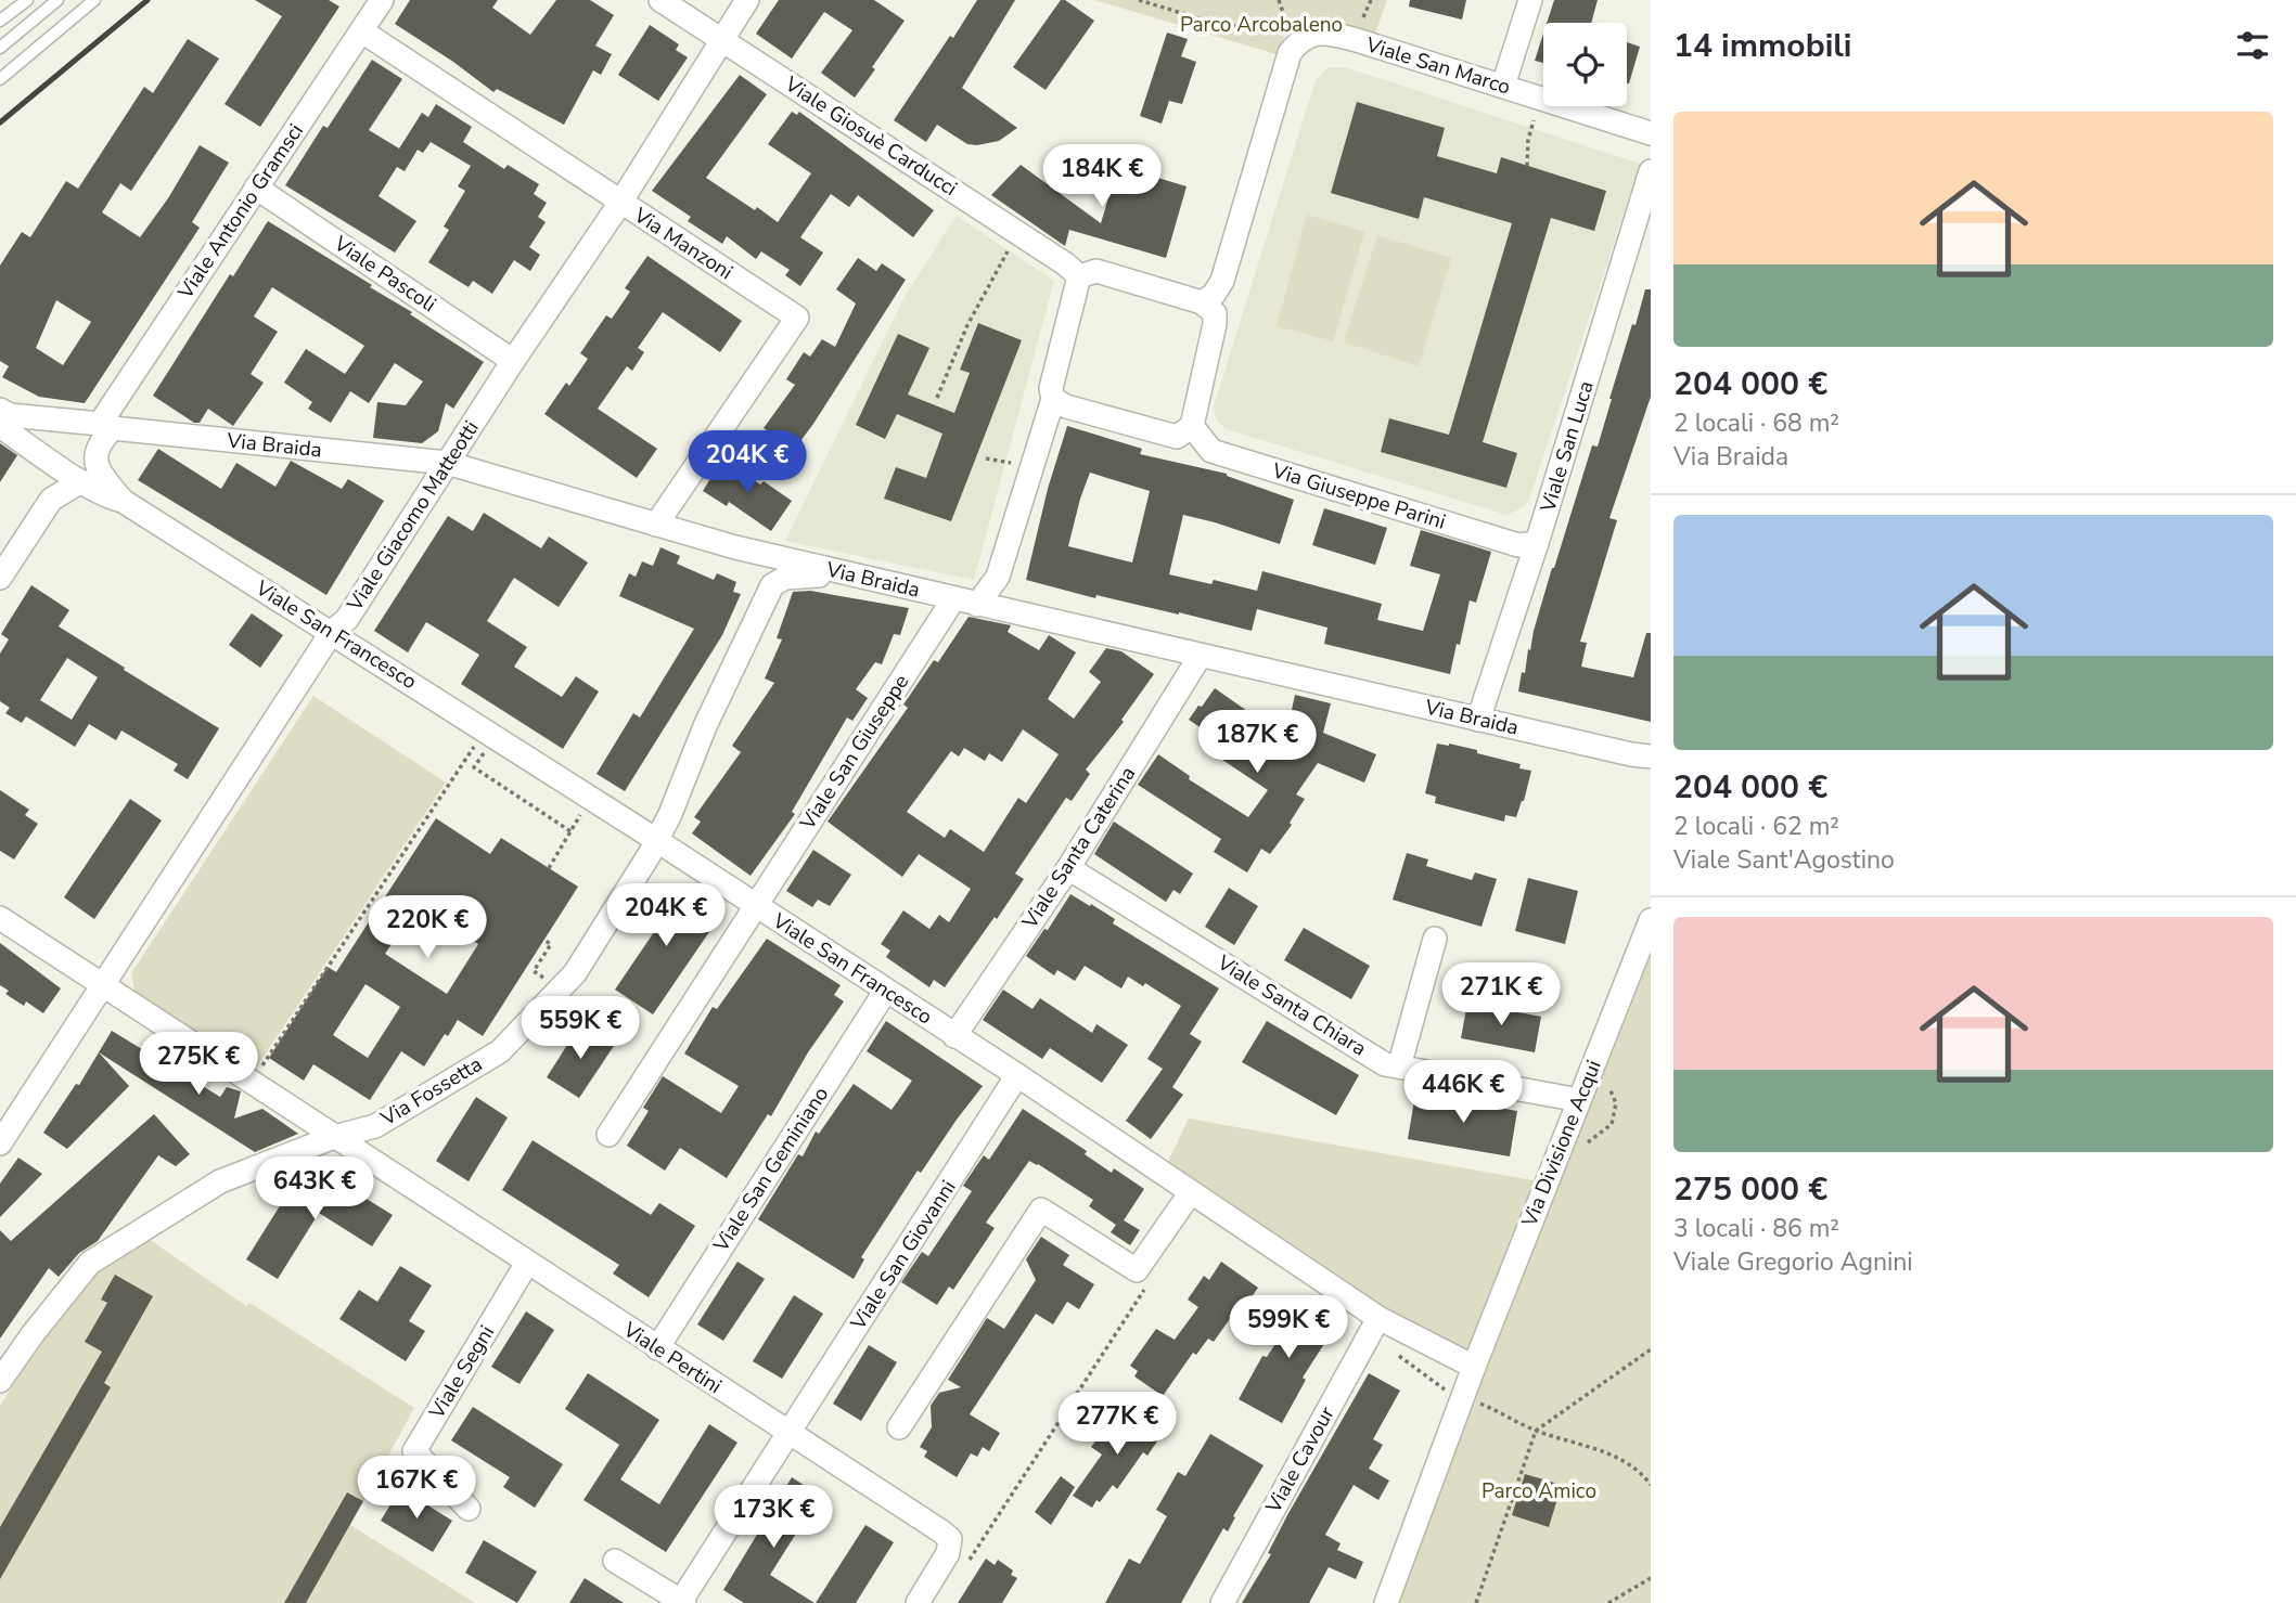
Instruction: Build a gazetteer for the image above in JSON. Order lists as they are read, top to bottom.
{
  "streets": {
    "street": [
      "Viale San Marco",
      "Viale Giosuè Carducci",
      "Viale Antonio Gramsci",
      "Via Manzoni",
      "Viale Pascoli",
      "Via Braida",
      "Viale San Luca",
      "Via Giuseppe Parini",
      "Viale Giacomo Matteotti",
      "Viale San Francesco",
      "Viale San Giuseppe",
      "Viale Santa Caterina",
      "Viale Santa Chiara",
      "Via Fossetta",
      "Via Divisione Acqui",
      "Viale San Geminiano",
      "Viale San Giovanni",
      "Viale Pertini",
      "Viale Segni",
      "Viale Cavour"
    ]
  },
  "crossings": [
    ["Viale Giosuè Carducci", "Viale Giacomo Matteotti"],
    ["Viale Antonio Gramsci", "Via Manzoni"],
    ["Viale Antonio Gramsci", "Viale Pascoli"],
    ["Viale Antonio Gramsci", "Via Braida"],
    ["Via Manzoni", "Via Braida"],
    ["Via Manzoni", "Viale Giacomo Matteotti"],
    ["Viale Pascoli", "Viale Giacomo Matteotti"],
    ["Via Braida", "Viale San Luca"],
    ["Via Braida", "Viale Giacomo Matteotti"],
    ["Via Braida", "Viale San Giuseppe"],
    ["Via Braida", "Viale Santa Caterina"],
    ["Viale San Luca", "Via Giuseppe Parini"],
    ["Viale Giacomo Matteotti", "Viale San Francesco"],
    ["Viale Giacomo Matteotti", "Viale Pertini"],
    ["Viale San Francesco", "Viale San Giuseppe"],
    ["Viale San Francesco", "Viale Santa Caterina"],
    ["Viale San Francesco", "Via Fossetta"],
    ["Viale San Francesco", "Via Divisione Acqui"],
    ["Viale San Francesco", "Viale San Geminiano"],
    ["Viale San Francesco", "Viale San Giovanni"],
    ["Viale San Francesco", "Viale Cavour"],
    ["Viale Santa Caterina", "Viale Santa Chiara"],
    ["Viale Santa Chiara", "Via Divisione Acqui"],
    ["Via Fossetta", "Viale Pertini"],
    ["Viale San Geminiano", "Viale Pertini"],
    ["Viale San Giovanni", "Viale Pertini"],
    ["Viale Pertini", "Viale Segni"]
  ],
  "parks": ["Parco Arcobaleno", "Parco Amico"],
  "page": {
    "heading": "14 immobili",
    "list": [
      {
        "name": "204 000 €",
        "note": "2 locali · 68 m² · Via Braida"
      },
      {
        "name": "204 000 €",
        "note": "2 locali · 62 m² · Viale Sant'Agostino"
      },
      {
        "name": "275 000 €",
        "note": "3 locali · 86 m² · Viale Gregorio Agnini"
      }
    ],
    "price": [
      "184K €",
      "204K €",
      "187K €",
      "204K €",
      "220K €",
      "271K €",
      "559K €",
      "275K €",
      "446K €",
      "643K €",
      "599K €",
      "277K €",
      "167K €",
      "173K €"
    ]
  }
}
